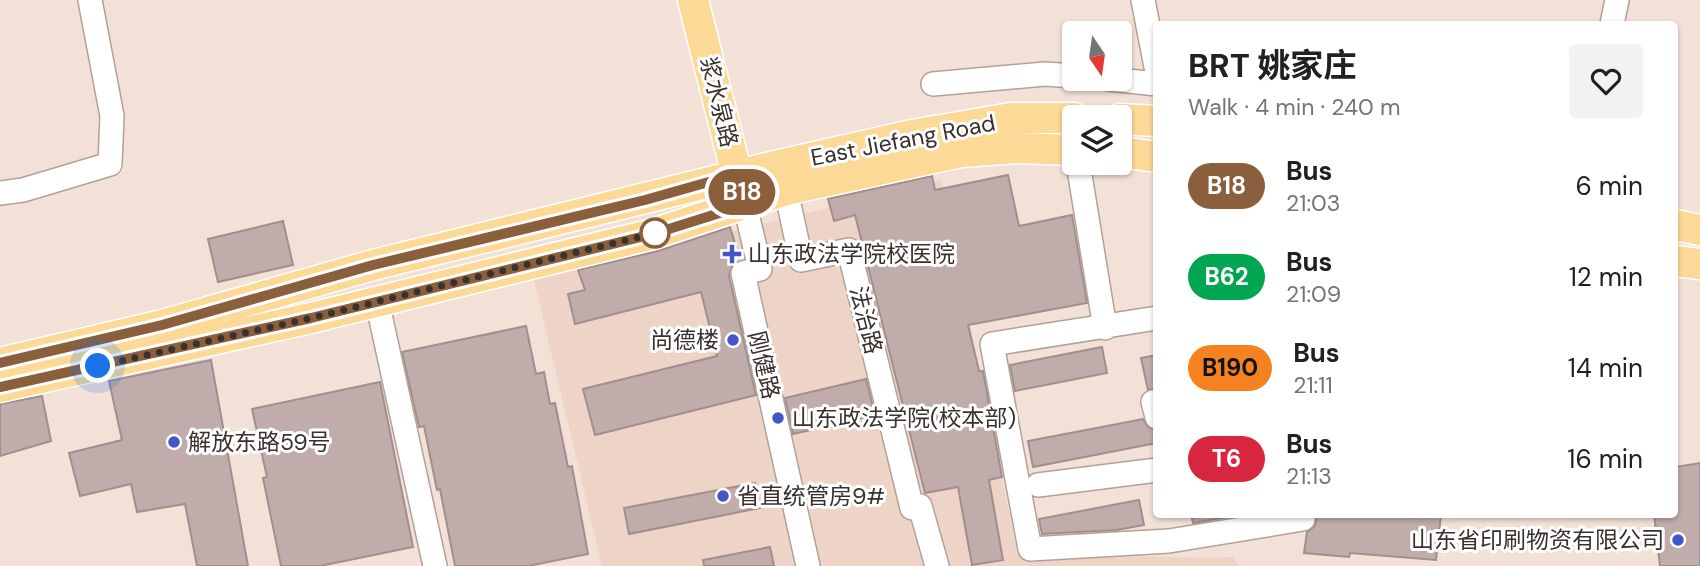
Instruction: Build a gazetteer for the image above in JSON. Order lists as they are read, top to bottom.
{
  "streets": {
    "main road": ["浆水泉路", "East Jiefang Road"],
    "street": ["法治路", "刚健路"]
  },
  "crossings": [
    ["浆水泉路", "East Jiefang Road"],
    ["浆水泉路", "刚健路"],
    ["East Jiefang Road", "法治路"],
    ["East Jiefang Road", "刚健路"]
  ],
  "places": {
    "health": ["山东政法学院校医院"],
    "other": [
      "尚德楼",
      "山东政法学院(校本部)",
      "解放东路59号",
      "省直统管房9#",
      "山东省印刷物资有限公司"
    ]
  },
  "lines": ["bus line B18"],
  "north": "bottom",
  "page": {
    "on_map": "B18",
    "heading": ["BRT 姚家庄", "Walk · 4 min · 240 m"],
    "list": [
      {
        "mark": "B18",
        "name": "Bus",
        "note": "21:03",
        "value": "6 min"
      },
      {
        "mark": "B62",
        "name": "Bus",
        "note": "21:09",
        "value": "12 min"
      },
      {
        "mark": "B190",
        "name": "Bus",
        "note": "21:11",
        "value": "14 min"
      },
      {
        "mark": "T6",
        "name": "Bus",
        "note": "21:13",
        "value": "16 min"
      }
    ]
  }
}
